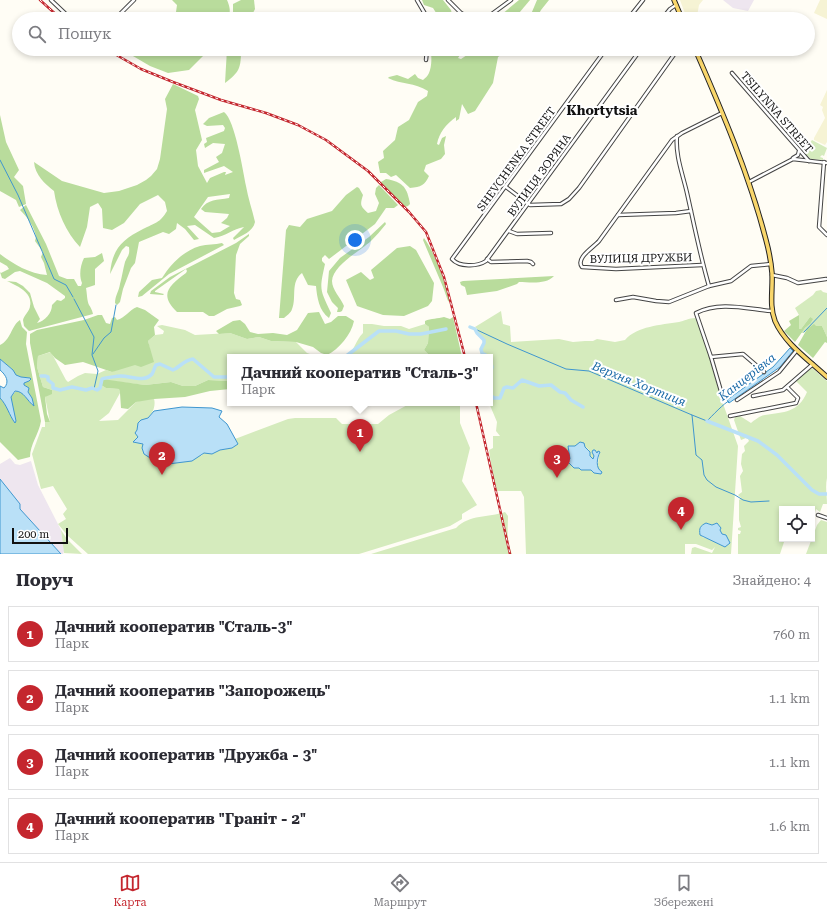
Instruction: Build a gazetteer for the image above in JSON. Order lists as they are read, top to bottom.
{
  "streets": {
    "street": [
      "TSILYNNA STREET",
      "SHEVCHENKA STREET",
      "ВУЛИЦЯ ЗОРЯНА",
      "ВУЛИЦЯ ДРУЖБИ"
    ]
  },
  "crossings": [
    ["SHEVCHENKA STREET", "ВУЛИЦЯ ЗОРЯНА"]
  ],
  "districts": ["Khortytsia"],
  "water": ["Канцерівка", "Верхня Хортиця"],
  "scale_bar": "200 m",
  "page": {
    "search": "Пошук",
    "popup": ["Дачний кооператив \"Сталь-3\"", "Парк"],
    "pins": [
      "1",
      "2",
      "3",
      "4"
    ],
    "scale": "200 m",
    "heading": ["Поруч", "Знайдено: 4"],
    "list": [
      {
        "mark": "1",
        "name": "Дачний кооператив \"Сталь-3\"",
        "note": "Парк",
        "value": "760 m"
      },
      {
        "mark": "2",
        "name": "Дачний кооператив \"Запорожець\"",
        "note": "Парк",
        "value": "1.1 km"
      },
      {
        "mark": "3",
        "name": "Дачний кооператив \"Дружба - 3\"",
        "note": "Парк",
        "value": "1.1 km"
      },
      {
        "mark": "4",
        "name": "Дачний кооператив \"Граніт - 2\"",
        "note": "Парк",
        "value": "1.6 km"
      }
    ],
    "nav": ["Карта", "Маршрут", "Збережені"]
  }
}
